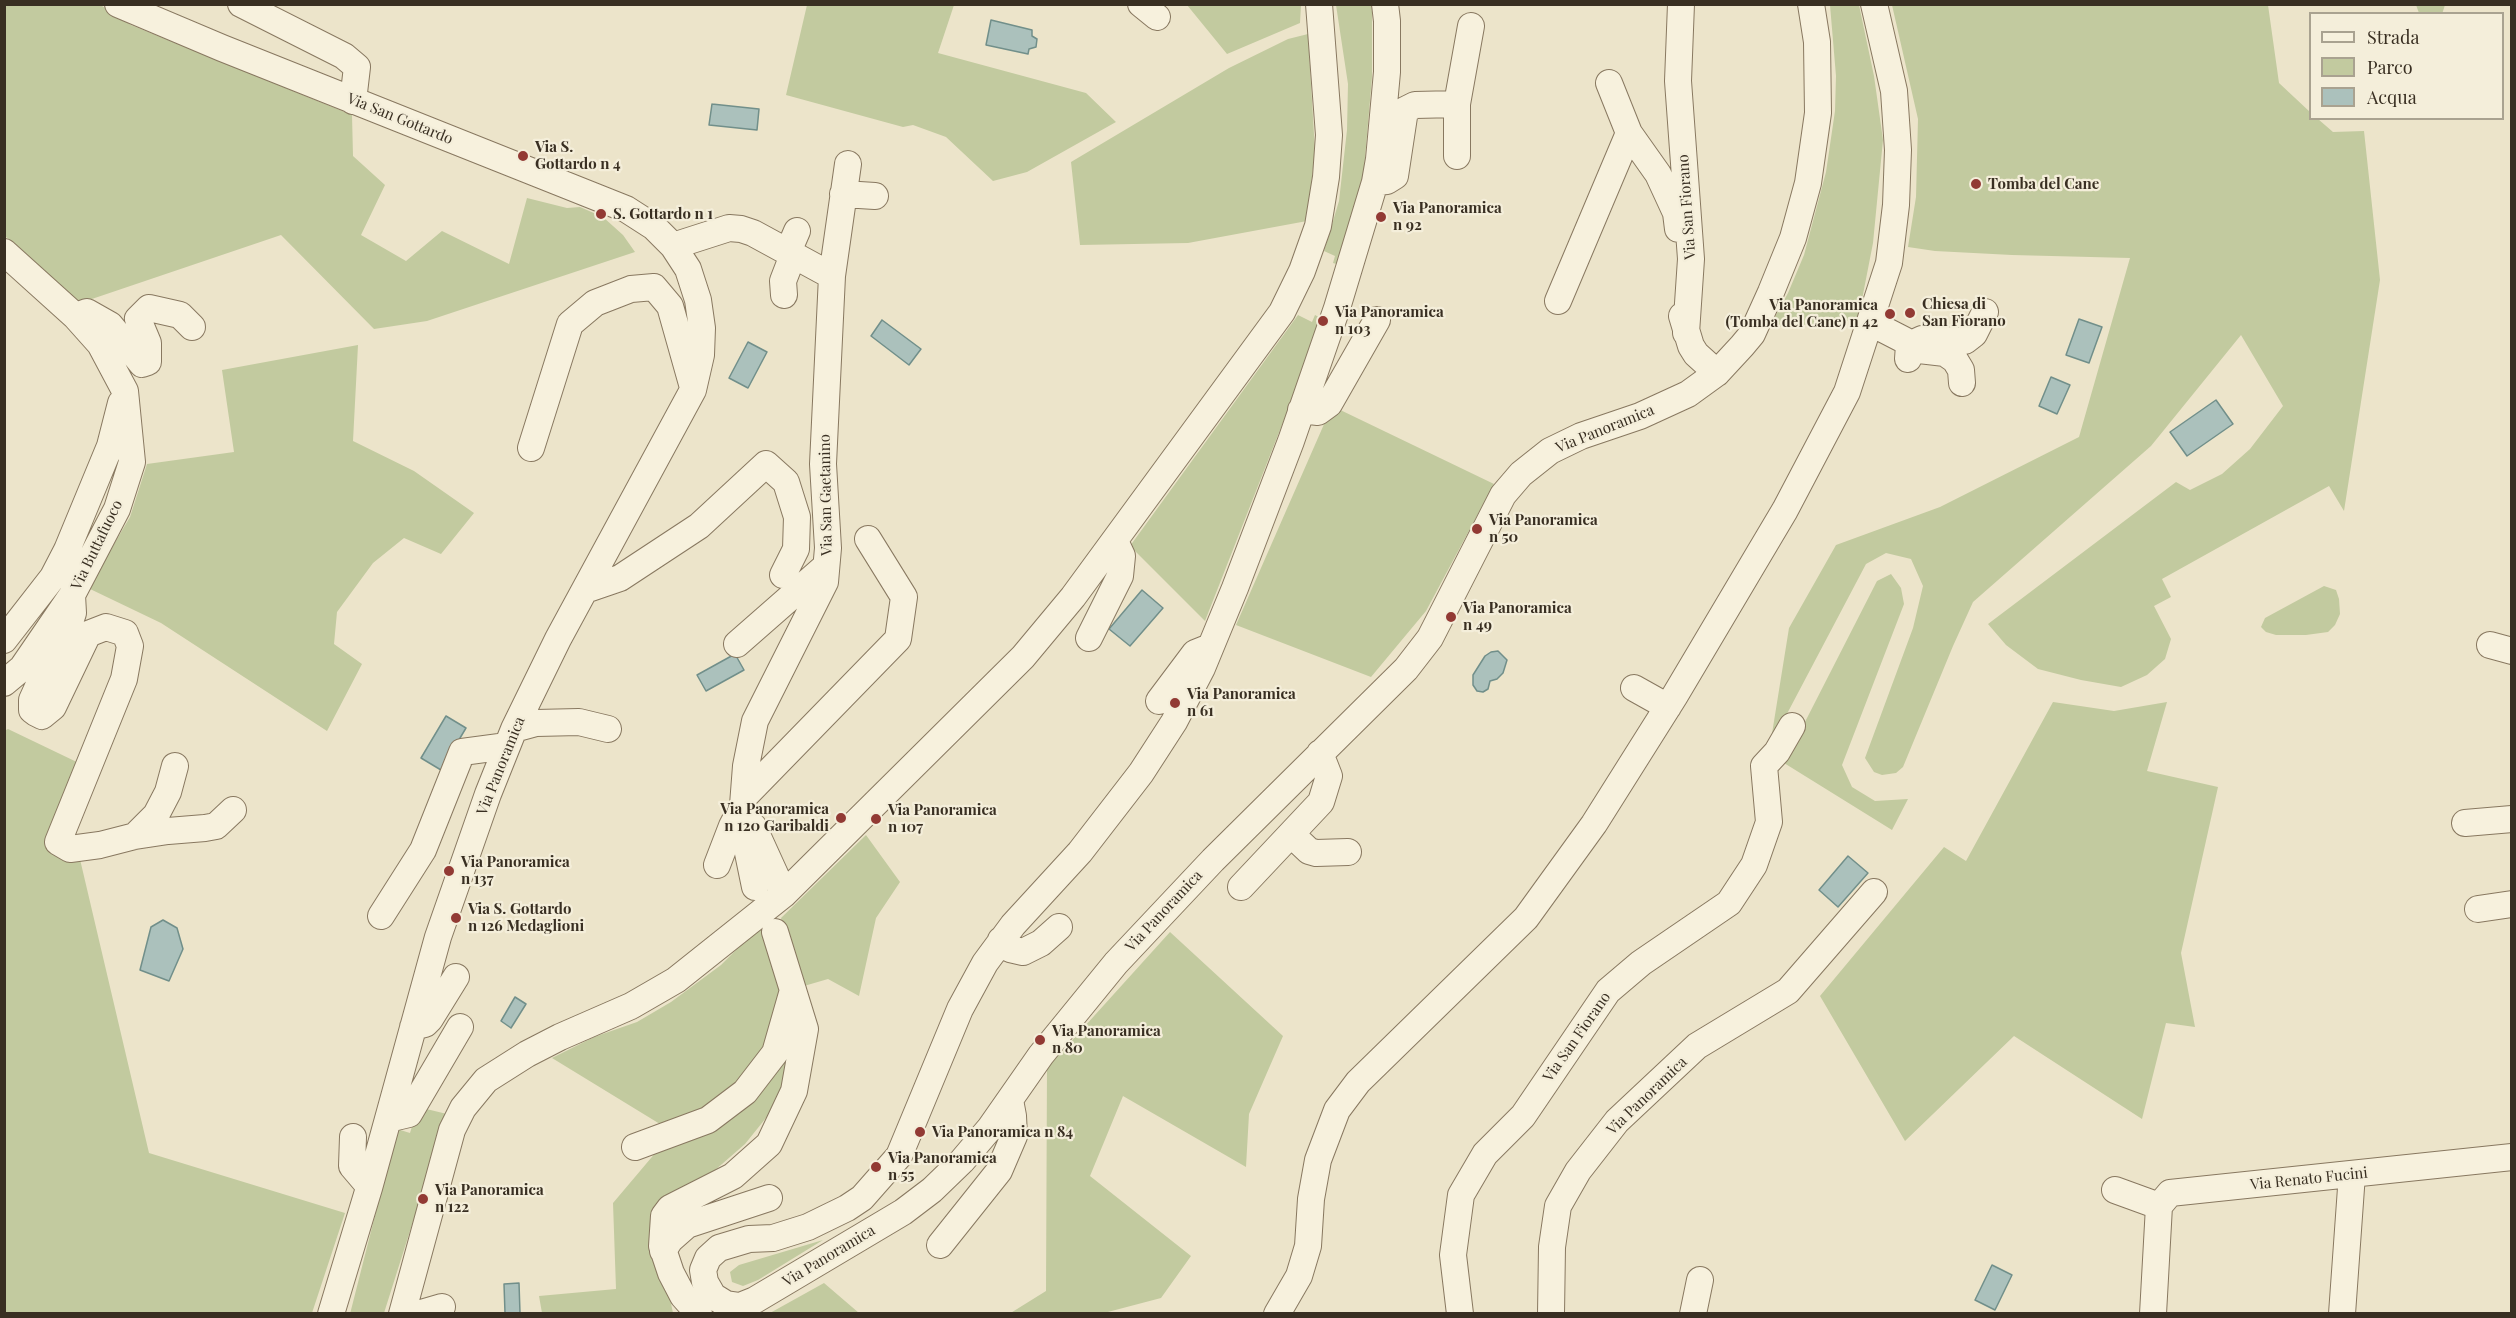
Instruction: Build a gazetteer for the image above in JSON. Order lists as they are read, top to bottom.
{
  "streets": {
    "street": [
      "Via San Gottardo",
      "Via San Fiorano",
      "Via Panoramica",
      "Via San Gaetanino",
      "Via Buttafuoco",
      "Via Renato Fucini"
    ]
  },
  "crossings": [
    ["Via San Gottardo", "Via Panoramica"],
    ["Via San Fiorano", "Via Panoramica"]
  ],
  "places": [
    "Via S. Gottardo n 4",
    "Tomba del Cane",
    "S. Gottardo n 1",
    "Via Panoramica n 92",
    "Chiesa di San Fiorano",
    "Via Panoramica (Tomba del Cane) n 42",
    "Via Panoramica n 103",
    "Via Panoramica n 50",
    "Via Panoramica n 49",
    "Via Panoramica n 61",
    "Via Panoramica n 120 Garibaldi",
    "Via Panoramica n 107",
    "Via Panoramica n 137",
    "Via S. Gottardo n 126 Medaglioni",
    "Via Panoramica n 80",
    "Via Panoramica n 84",
    "Via Panoramica n 55",
    "Via Panoramica n 122"
  ],
  "legend": ["Strada", "Parco", "Acqua"]
}
